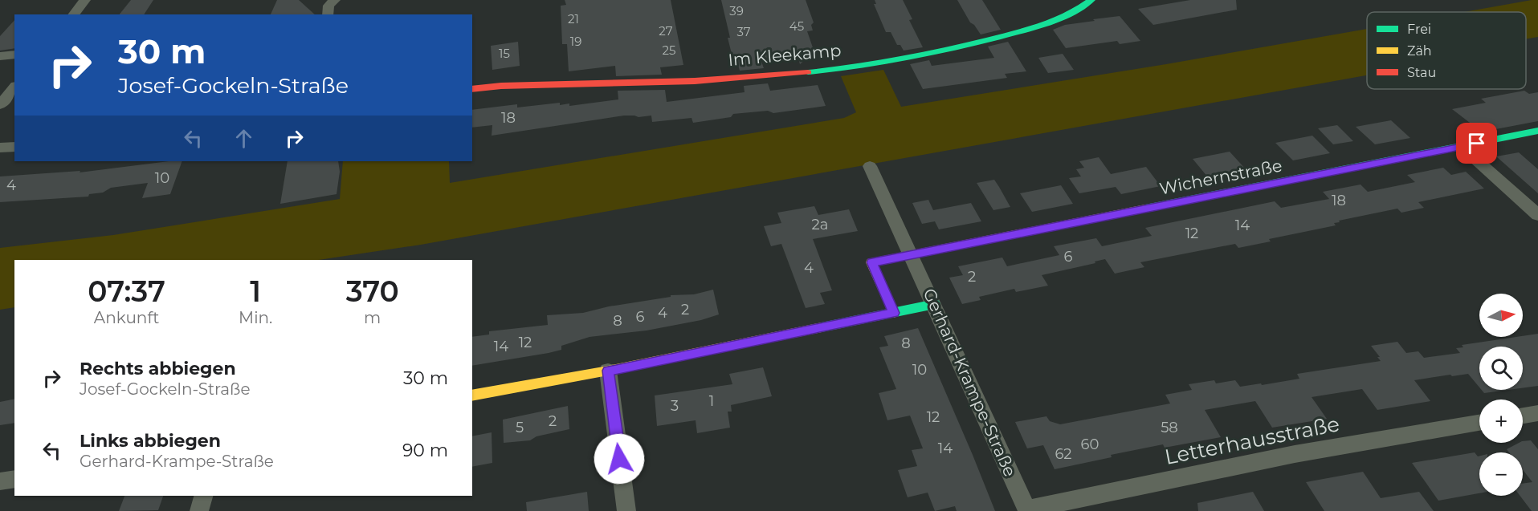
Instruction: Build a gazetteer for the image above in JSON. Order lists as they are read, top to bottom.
{
  "streets": {
    "street": [
      "Im Kleekamp",
      "Wichernstraße",
      "Gerhard-Krampe-Straße",
      "Letterhausstraße"
    ]
  },
  "crossings": [
    ["Wichernstraße", "Gerhard-Krampe-Straße"],
    ["Gerhard-Krampe-Straße", "Letterhausstraße"]
  ],
  "house_numbers": [
    "39",
    "21",
    "45",
    "27",
    "37",
    "19",
    "25",
    "15",
    "18",
    "10",
    "4",
    "18",
    "2a",
    "14",
    "12",
    "6",
    "4",
    "2",
    "2",
    "4",
    "6",
    "8",
    "12",
    "8",
    "14",
    "10",
    "1",
    "3",
    "12",
    "2",
    "5",
    "58",
    "60",
    "14",
    "62"
  ],
  "legend": ["Frei", "Zäh", "Stau"],
  "north": "right",
  "page": {
    "turn": ["30 m", "Josef-Gockeln-Straße"],
    "eta": [
      "07:37",
      "Ankunft",
      "1",
      "Min.",
      "370",
      "m"
    ],
    "map_buttons": ["+", "−"],
    "list": [
      {
        "name": "Rechts abbiegen",
        "note": "Josef-Gockeln-Straße",
        "value": "30 m"
      },
      {
        "name": "Links abbiegen",
        "note": "Gerhard-Krampe-Straße",
        "value": "90 m"
      }
    ]
  }
}
